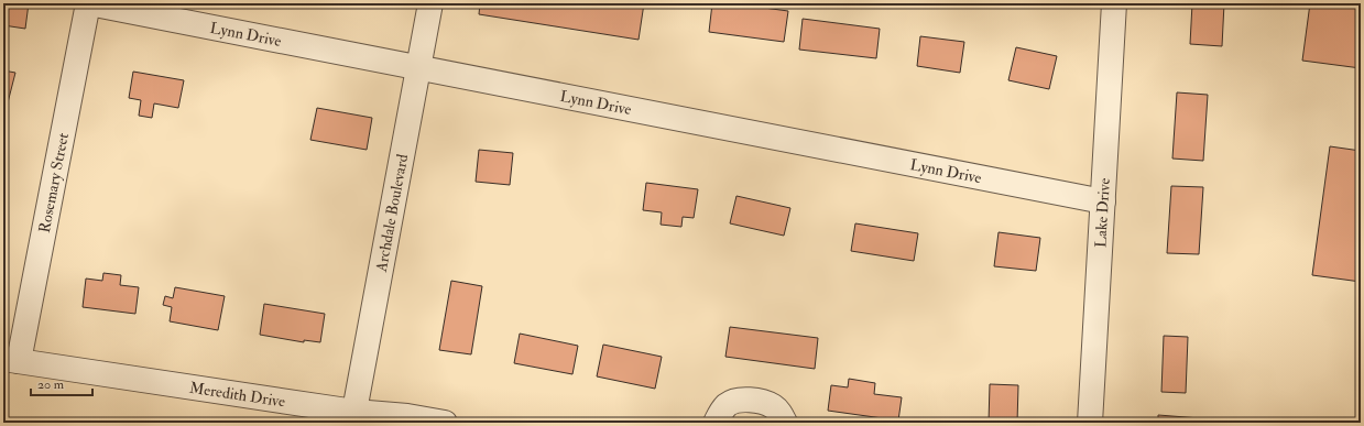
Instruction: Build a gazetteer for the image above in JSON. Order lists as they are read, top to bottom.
{
  "streets": {
    "street": [
      "Lynn Drive",
      "Rosemary Street",
      "Archdale Boulevard",
      "Lake Drive",
      "Meredith Drive"
    ]
  },
  "crossings": [
    ["Lynn Drive", "Rosemary Street"],
    ["Lynn Drive", "Archdale Boulevard"],
    ["Lynn Drive", "Lake Drive"],
    ["Rosemary Street", "Meredith Drive"],
    ["Archdale Boulevard", "Meredith Drive"]
  ],
  "scale_bar": "20 m"
}
